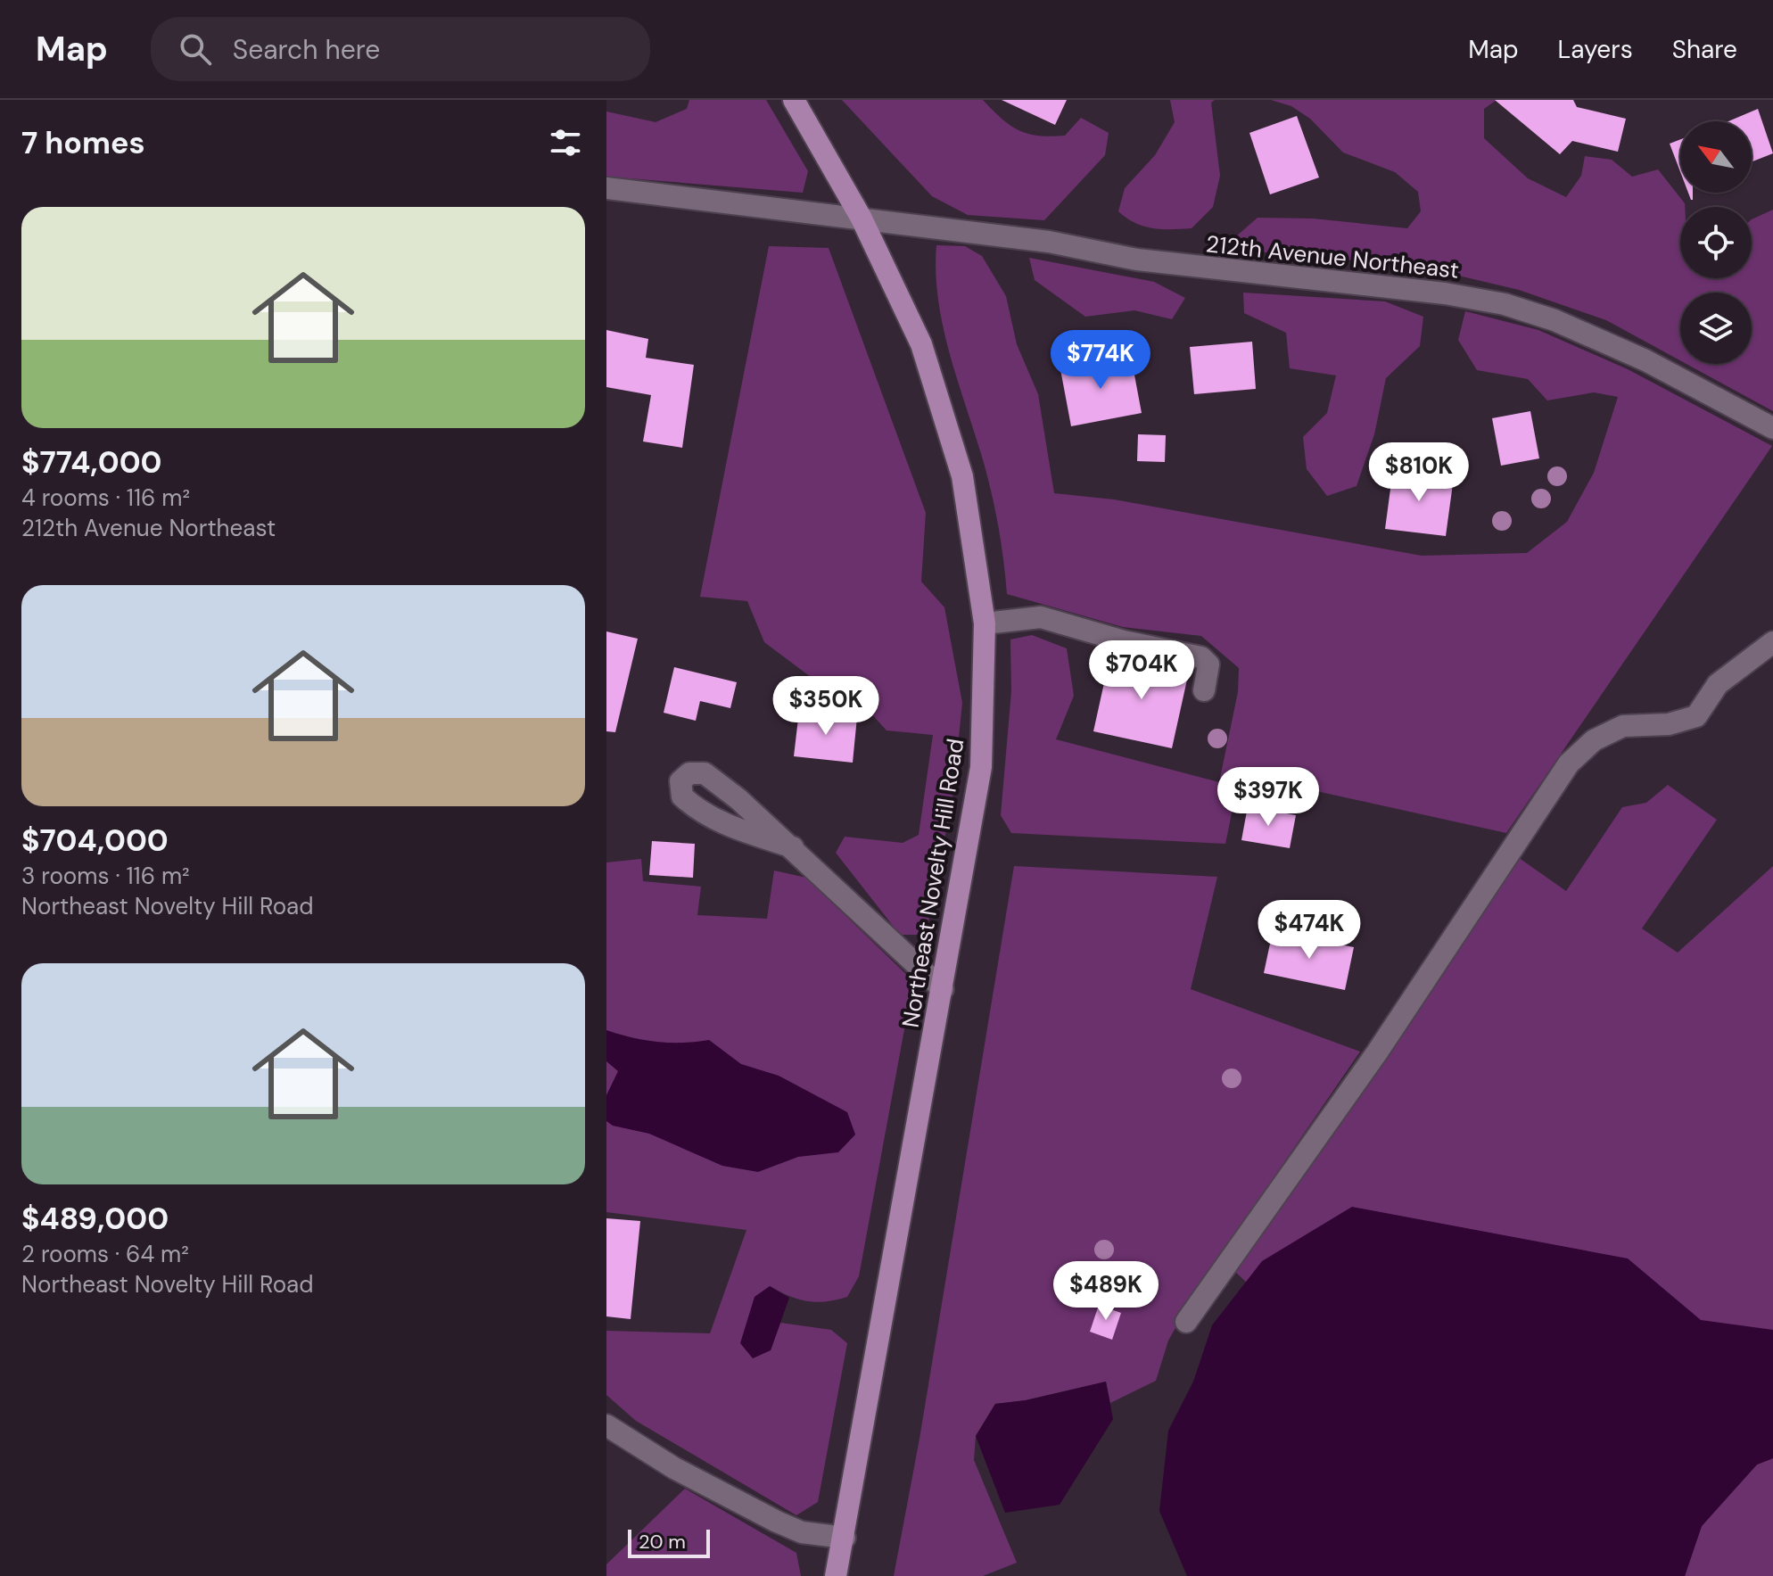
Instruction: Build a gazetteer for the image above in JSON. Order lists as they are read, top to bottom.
{
  "streets": {
    "main road": ["Northeast Novelty Hill Road"],
    "street": ["212th Avenue Northeast"]
  },
  "crossings": [
    ["212th Avenue Northeast", "Northeast Novelty Hill Road"]
  ],
  "scale_bar": "20 m",
  "north": "top left",
  "page": {
    "header": "Map",
    "search": "Search here",
    "nav": ["Map", "Layers", "Share"],
    "heading": "7 homes",
    "list": [
      {
        "name": "$774,000",
        "note": "4 rooms · 116 m² · 212th Avenue Northeast"
      },
      {
        "name": "$704,000",
        "note": "3 rooms · 116 m² · Northeast Novelty Hill Road"
      },
      {
        "name": "$489,000",
        "note": "2 rooms · 64 m² · Northeast Novelty Hill Road"
      }
    ],
    "price": [
      "$774K",
      "$810K",
      "$704K",
      "$350K",
      "$397K",
      "$474K",
      "$489K"
    ],
    "scale": "20 m"
  }
}
